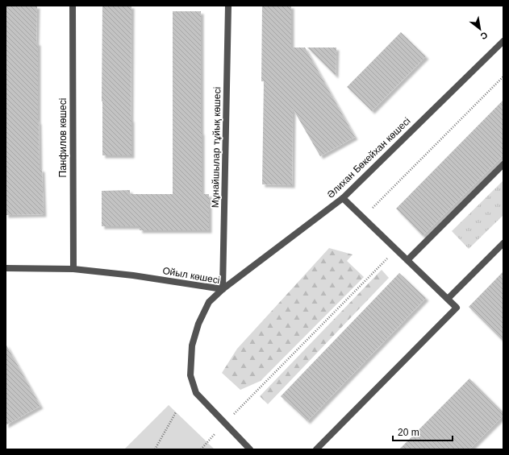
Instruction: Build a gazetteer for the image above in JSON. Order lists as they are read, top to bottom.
{
  "streets": {
    "street": [
      "Панфилов көшесі",
      "Мұнайшылар тұйық көшесі",
      "Әлихан Бөкейхан көшесі",
      "Ойыл көшесі"
    ]
  },
  "crossings": [
    ["Панфилов көшесі", "Ойыл көшесі"],
    ["Мұнайшылар тұйық көшесі", "Әлихан Бөкейхан көшесі"],
    ["Мұнайшылар тұйық көшесі", "Ойыл көшесі"],
    ["Әлихан Бөкейхан көшесі", "Ойыл көшесі"]
  ],
  "scale_bar": "20 m",
  "north": "bottom right"
}
